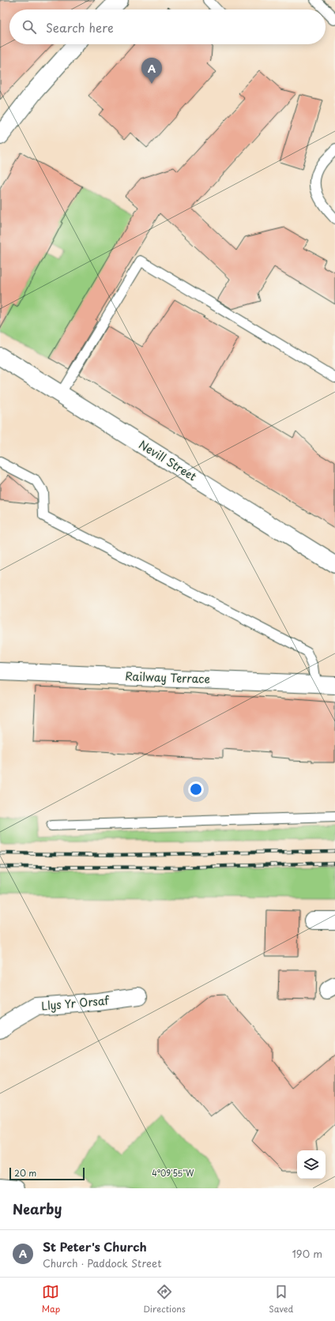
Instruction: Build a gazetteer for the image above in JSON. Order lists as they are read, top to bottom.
{
  "streets": {
    "street": ["Nevill Street", "Railway Terrace", "Llys Yr Orsaf"]
  },
  "scale_bar": "20 m",
  "page": {
    "search": "Search here",
    "pins": "A",
    "scale": "20 m",
    "heading": "Nearby",
    "list": [
      {
        "mark": "A",
        "name": "St Peter's Church",
        "note": "Church · Paddock Street",
        "value": "190 m"
      }
    ],
    "nav": ["Map", "Directions", "Saved"]
  },
  "coordinates": ["4°09'55\"W"]
}
